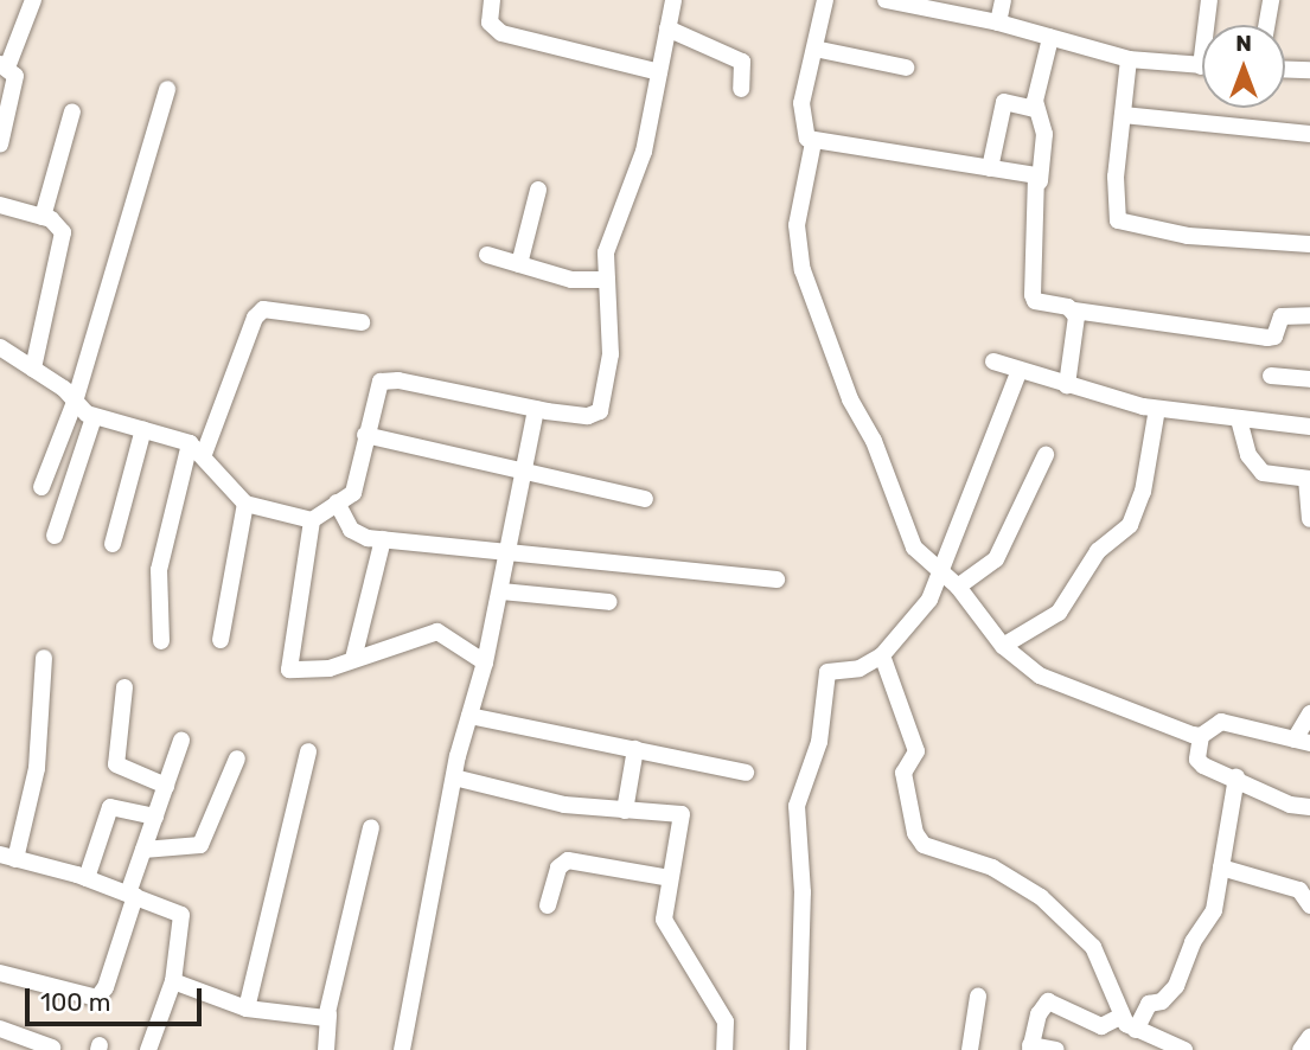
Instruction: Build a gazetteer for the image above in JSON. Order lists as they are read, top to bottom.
{
  "scale_bar": "100 m",
  "north": "top"
}
